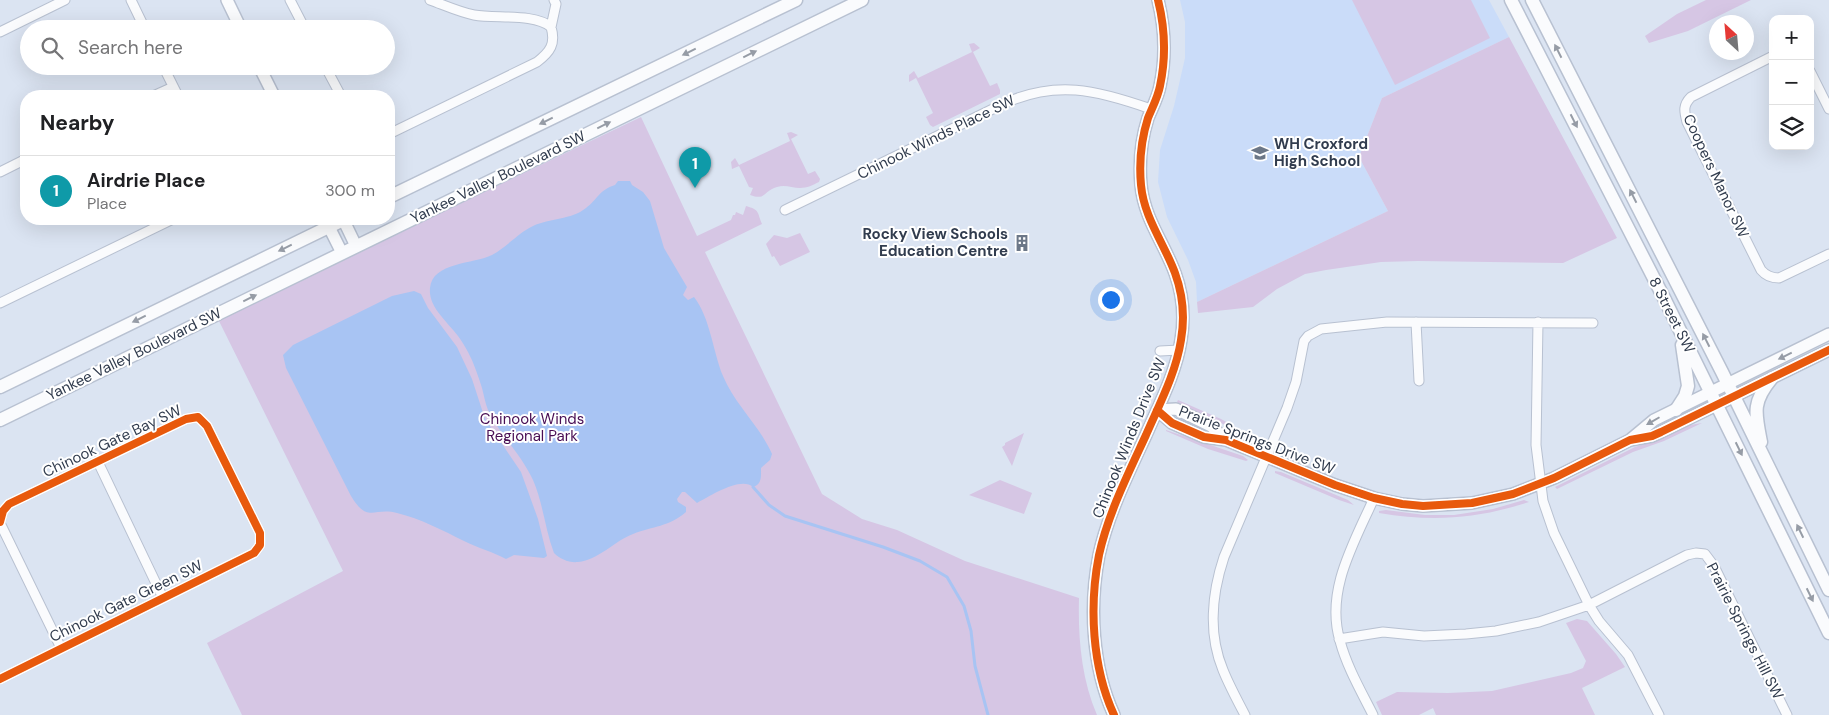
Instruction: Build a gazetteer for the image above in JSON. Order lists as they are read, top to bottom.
{
  "streets": {
    "main road": ["Yankee Valley Boulevard SW", "8 Street SW"],
    "street": [
      "Chinook Winds Place SW",
      "Coopers Manor SW",
      "Chinook Winds Drive SW",
      "Prairie Springs Drive SW",
      "Chinook Gate Bay SW",
      "Chinook Gate Green SW",
      "Prairie Springs Hill SW"
    ]
  },
  "crossings": [
    ["Chinook Winds Place SW", "Chinook Winds Drive SW"],
    ["8 Street SW", "Prairie Springs Drive SW"],
    ["Chinook Winds Drive SW", "Prairie Springs Drive SW"],
    ["Chinook Gate Bay SW", "Chinook Gate Green SW"]
  ],
  "parks": ["Chinook Winds Regional Park"],
  "places": {
    "school or university": ["WH Croxford High School"],
    "building": ["Rocky View Schools Education Centre"]
  },
  "north": "top left",
  "page": {
    "map_buttons": ["+", "−"],
    "search": "Search here",
    "heading": "Nearby",
    "pins": "1",
    "list": [
      {
        "mark": "1",
        "name": "Airdrie Place",
        "note": "Place",
        "value": "300 m"
      }
    ]
  }
}
